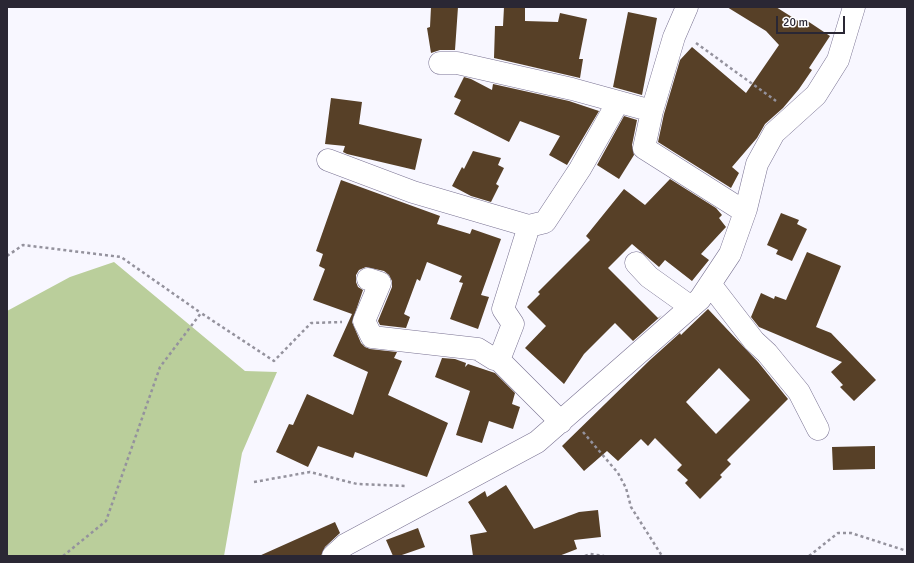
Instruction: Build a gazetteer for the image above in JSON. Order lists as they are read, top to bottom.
{
  "scale_bar": "20 m"
}
